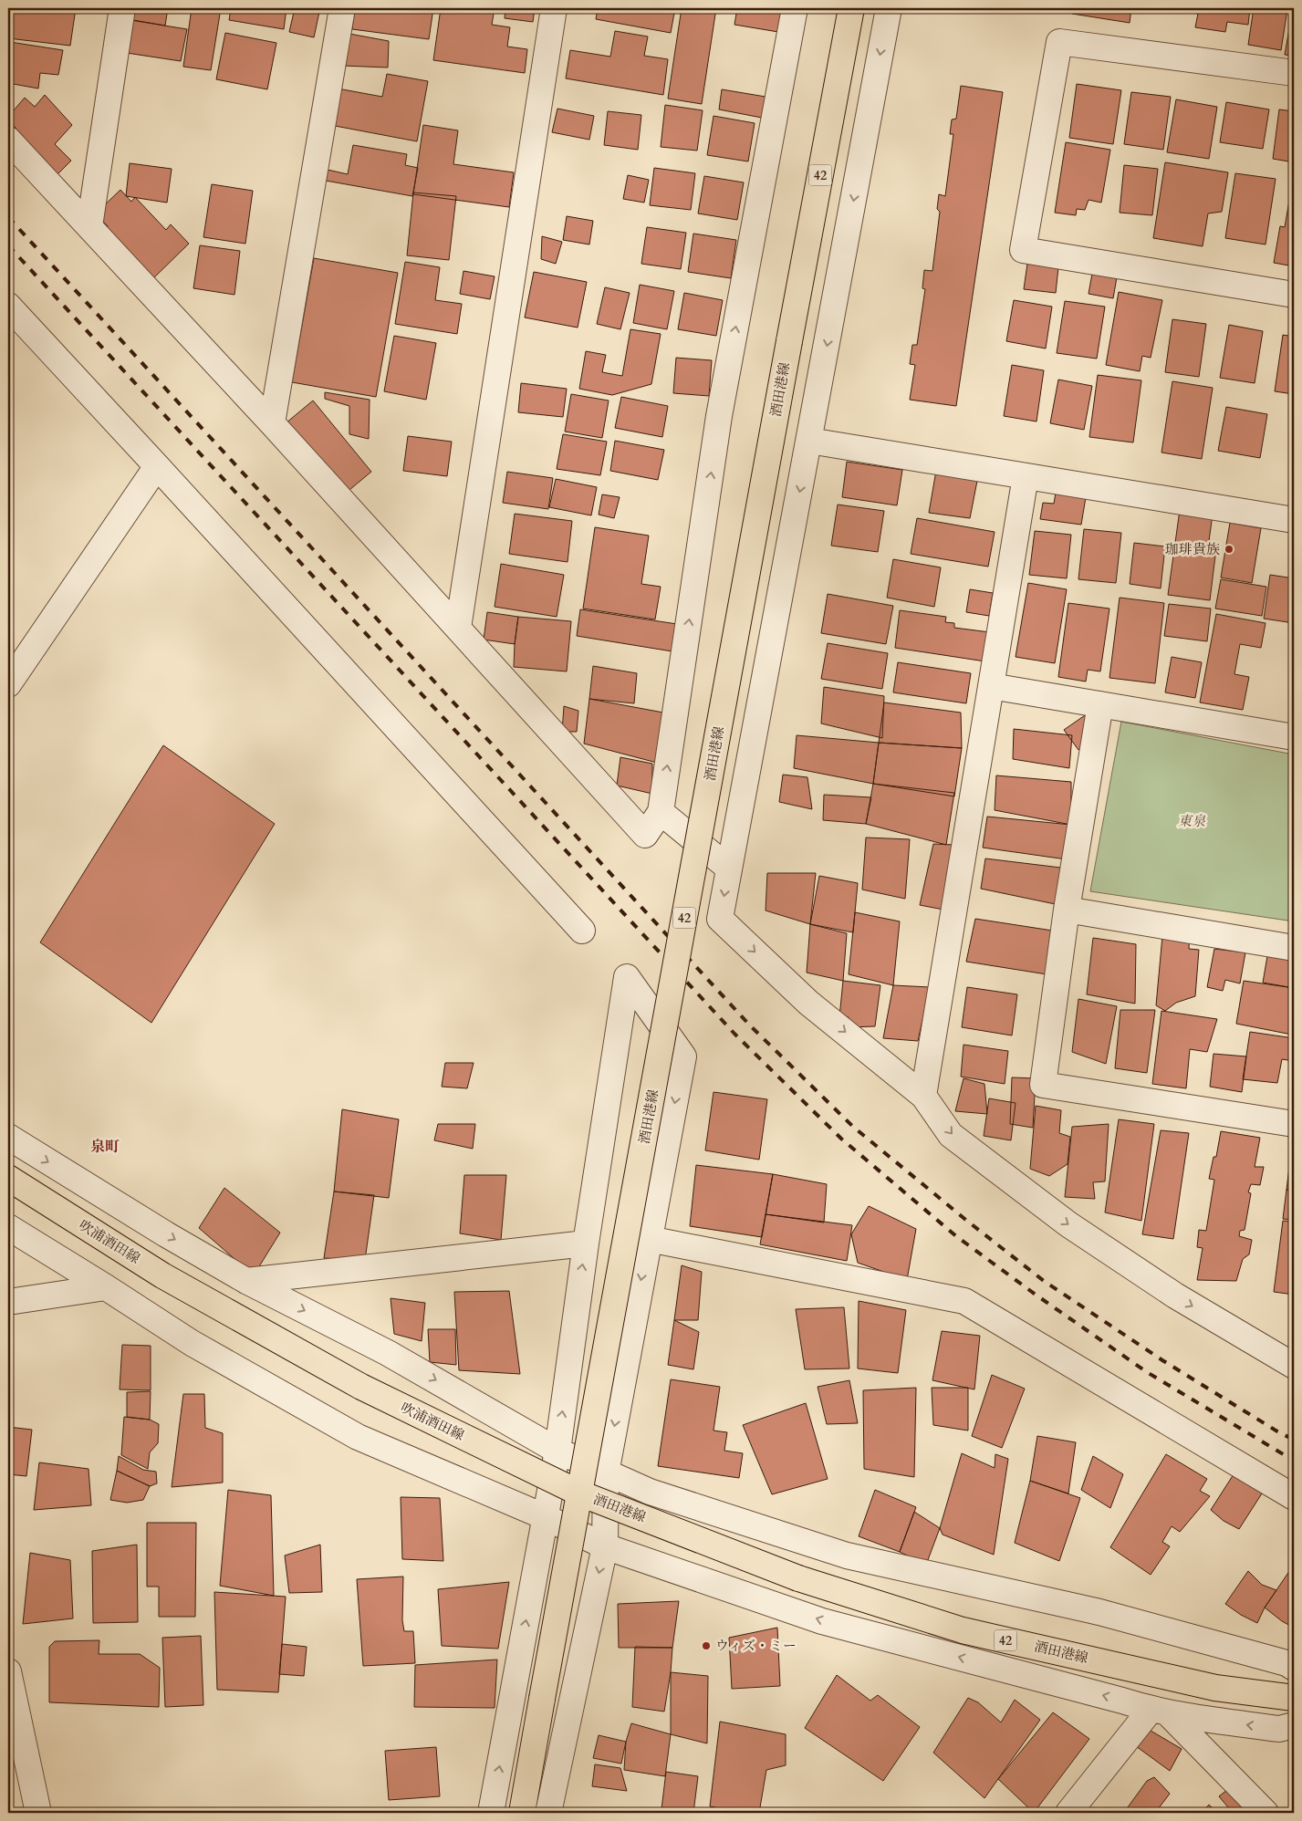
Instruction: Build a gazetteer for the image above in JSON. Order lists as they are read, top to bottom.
{
  "streets": {
    "main road": ["42", "酒田港線", "吹浦酒田線"]
  },
  "crossings": [
    ["酒田港線", "吹浦酒田線"]
  ],
  "districts": ["泉町"],
  "parks": ["東泉"],
  "places": ["珈琲貴族", "ウィズ・ミー"]
}
